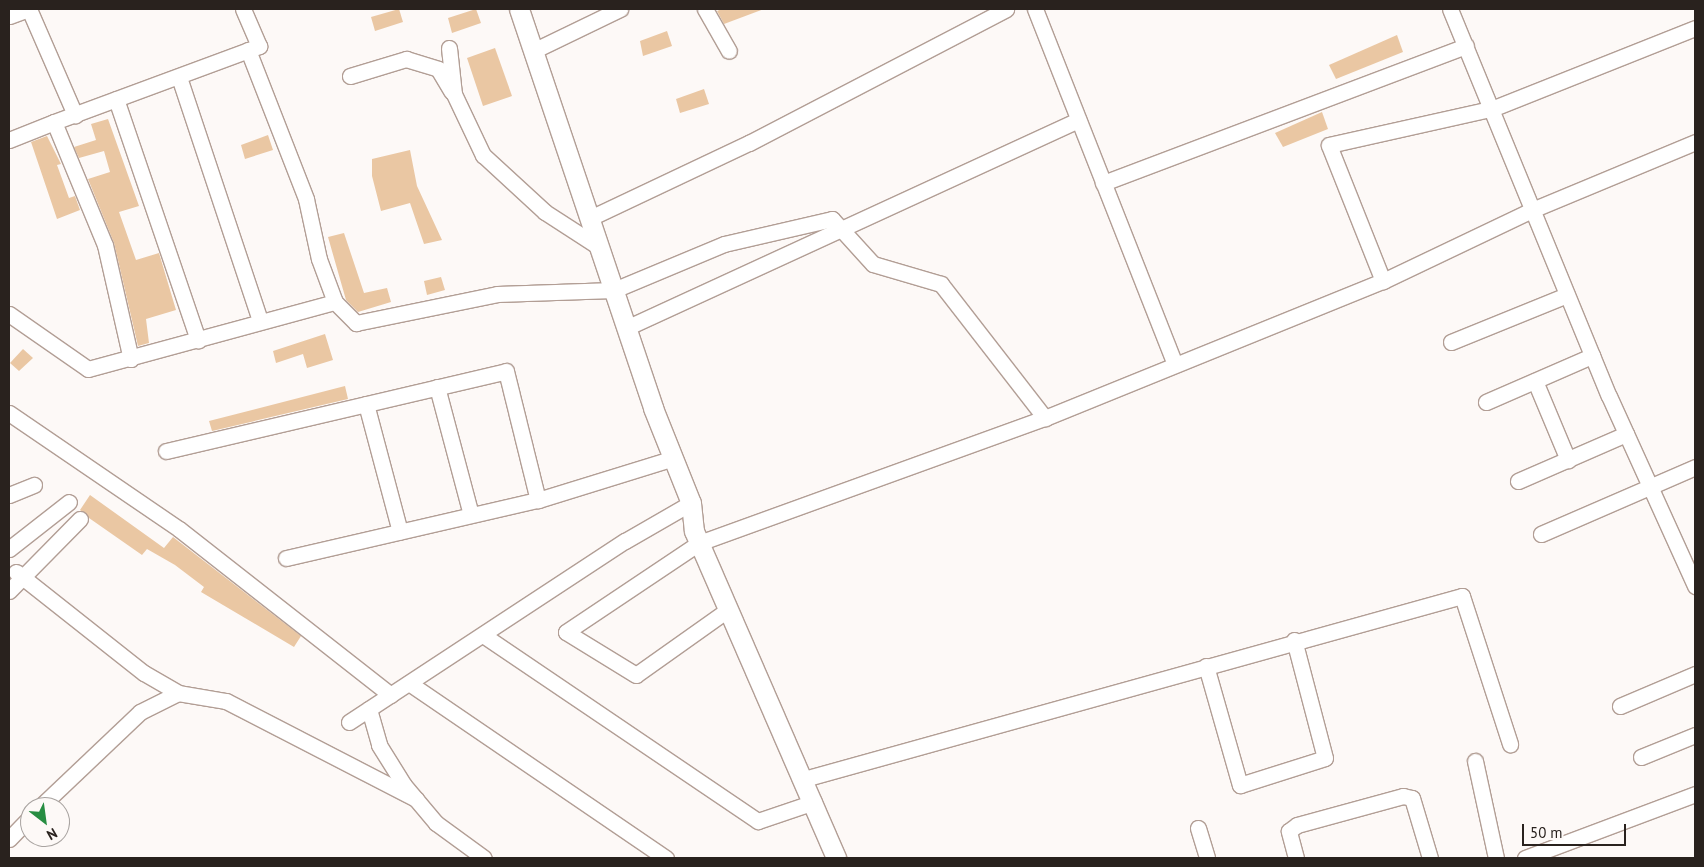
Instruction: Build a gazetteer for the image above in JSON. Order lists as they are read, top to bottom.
{
  "scale_bar": "50 m",
  "north": "bottom right"
}
